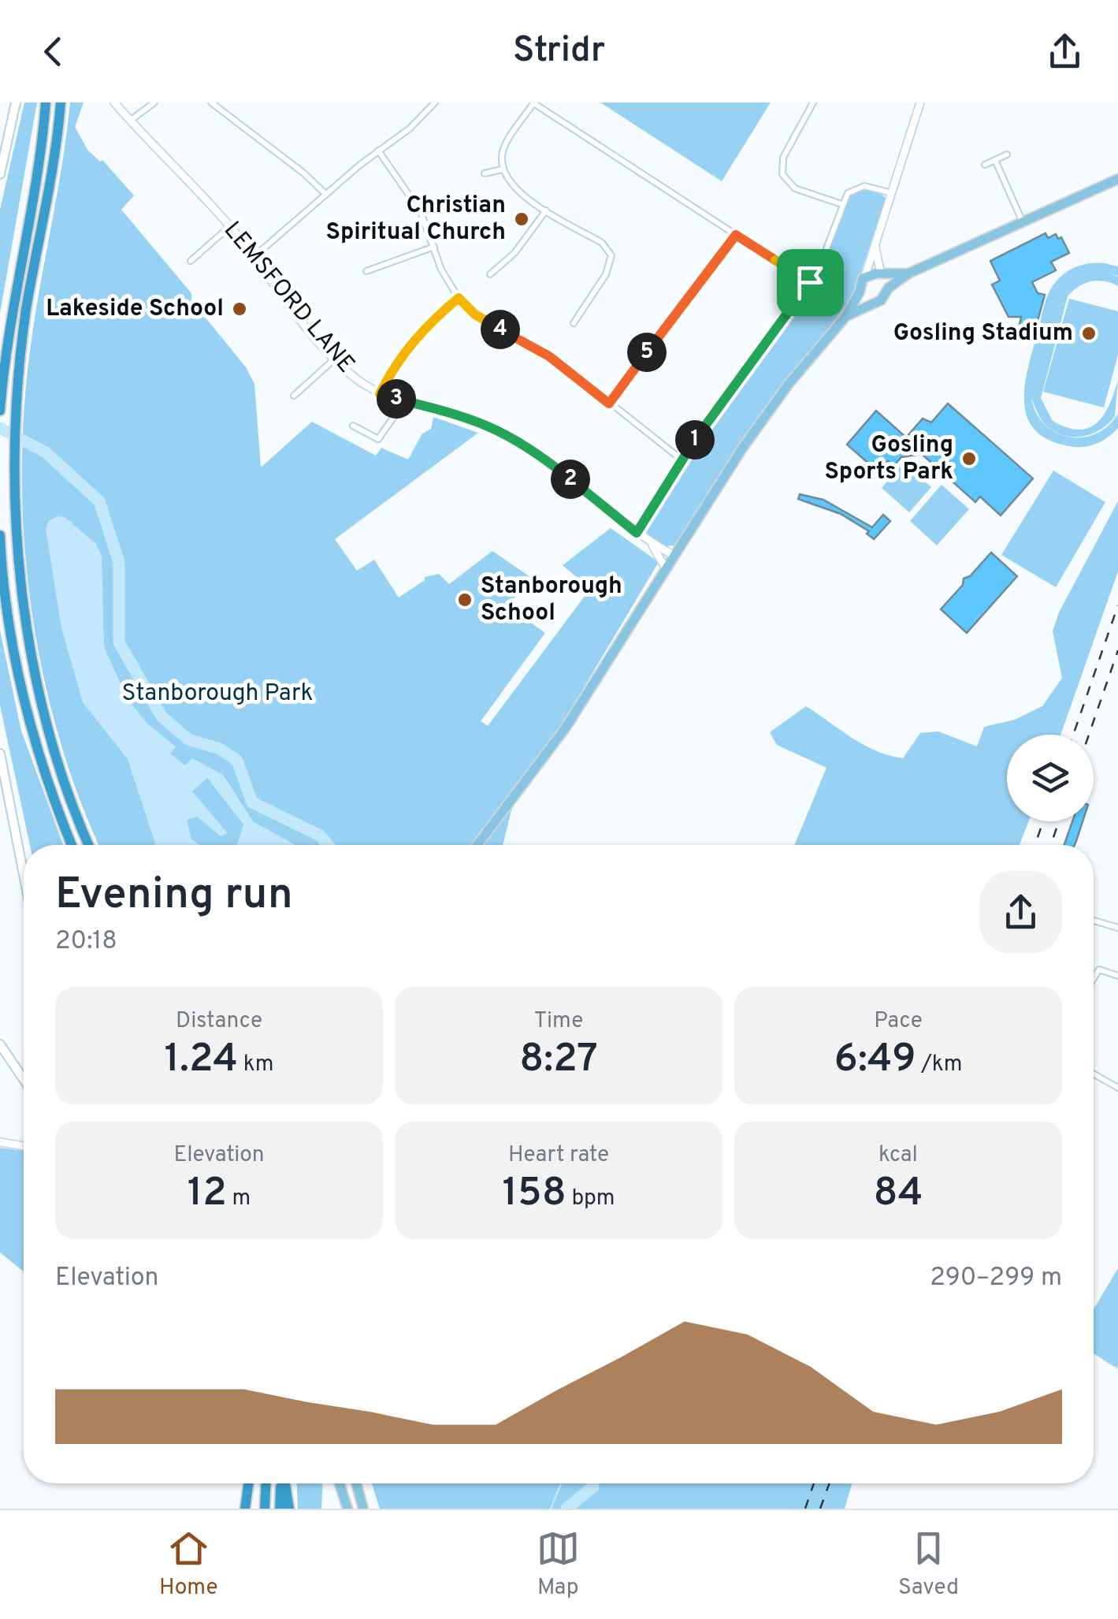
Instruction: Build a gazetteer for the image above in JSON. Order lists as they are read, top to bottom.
{
  "streets": {
    "street": ["LEMSFORD LANE"]
  },
  "parks": ["Stanborough Park"],
  "places": [
    "Christian Spiritual Church",
    "Lakeside School",
    "Gosling Stadium",
    "Gosling Sports Park",
    "Stanborough School"
  ],
  "page": {
    "header": "Stridr",
    "pins": [
      "4",
      "5",
      "3",
      "1",
      "2"
    ],
    "heading": ["Evening run", "20:18"],
    "stats": [
      ["Distance", "1.24 km"],
      ["Time", "8:27"],
      ["Pace", "6:49 /km"],
      ["Elevation", "12 m"],
      ["Heart rate", "158 bpm"],
      ["kcal", "84"]
    ],
    "chart": ["Elevation", "290–299 m"],
    "tabs": ["Home", "Map", "Saved"]
  }
}
